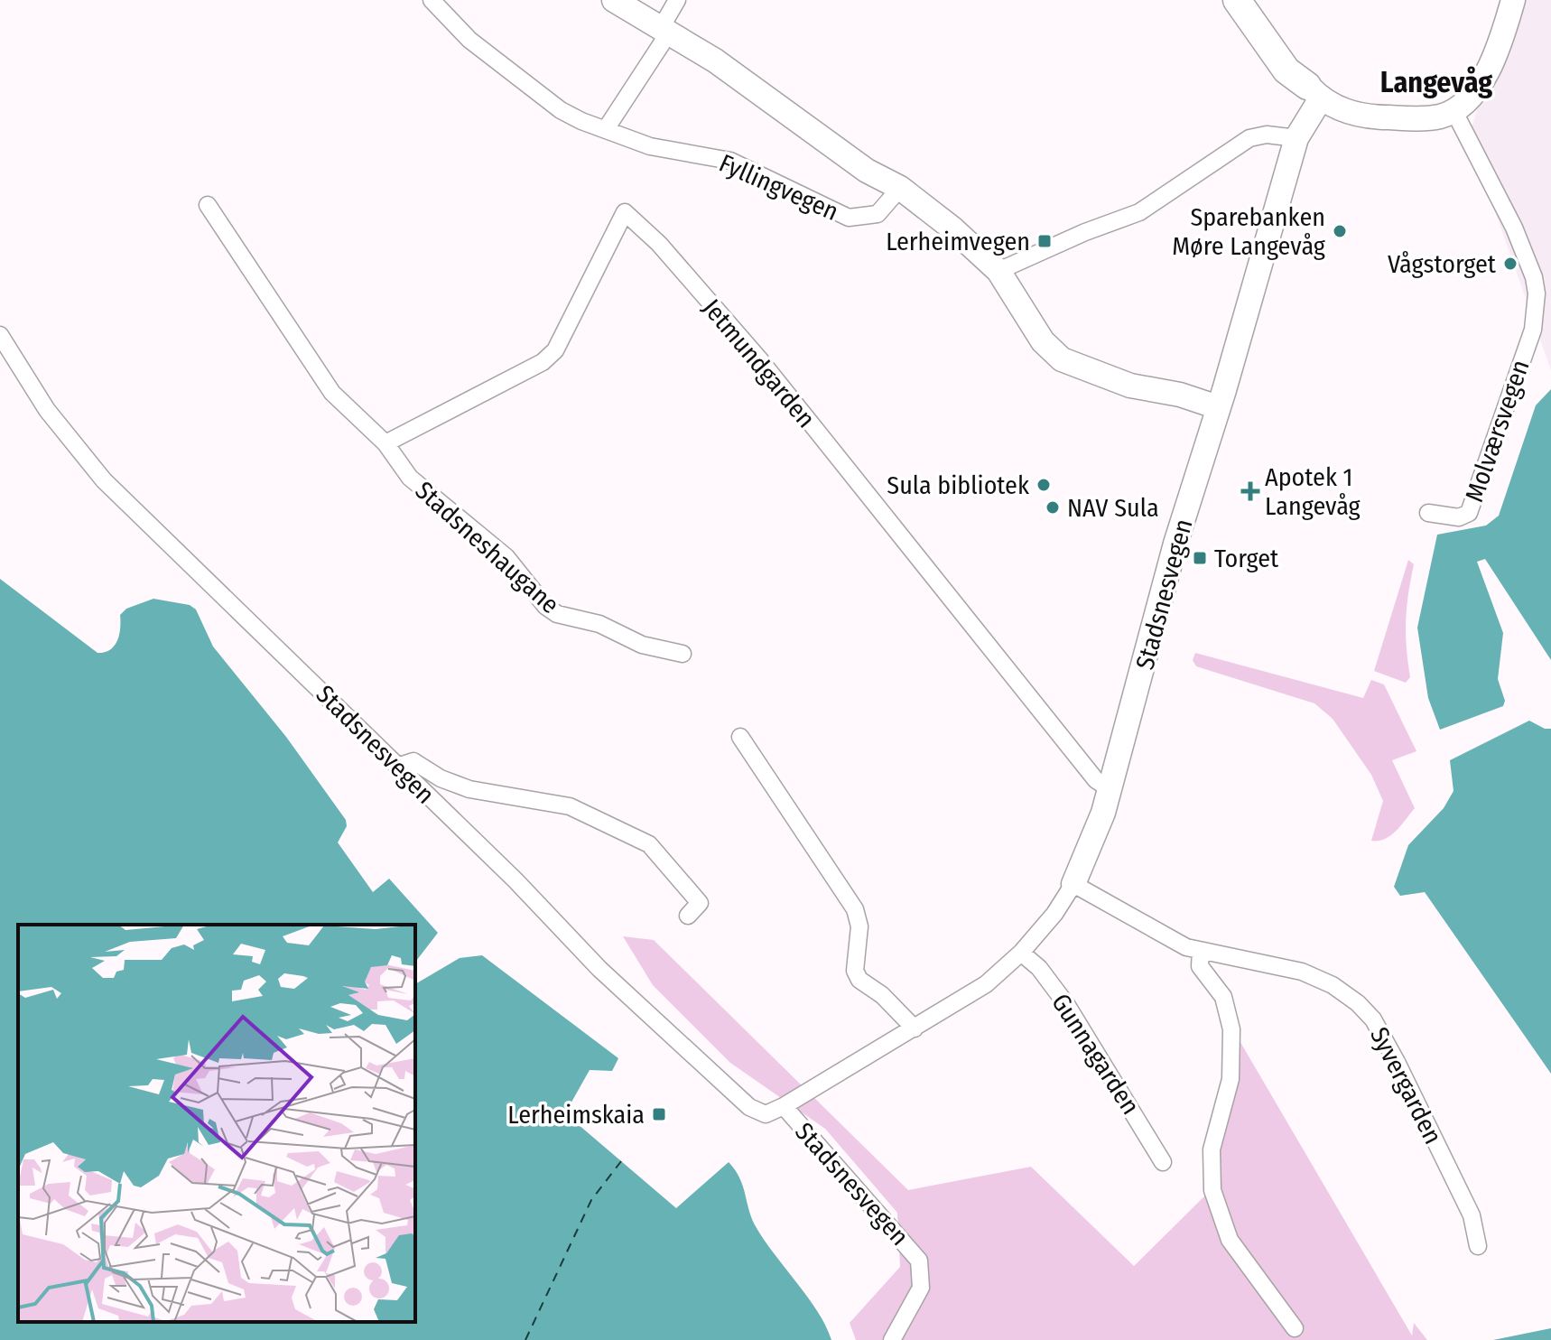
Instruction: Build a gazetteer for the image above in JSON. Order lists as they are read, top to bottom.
{
  "streets": {
    "street": [
      "Fyllingvegen",
      "Jetmundgarden",
      "Molværsvegen",
      "Stadsneshaugane",
      "Stadsnesvegen",
      "Gunnagarden",
      "Syvergarden"
    ]
  },
  "crossings": [
    ["Fyllingvegen", "Stadsnesvegen"],
    ["Jetmundgarden", "Stadsneshaugane"],
    ["Jetmundgarden", "Stadsnesvegen"],
    ["Stadsnesvegen", "Gunnagarden"],
    ["Stadsnesvegen", "Syvergarden"]
  ],
  "districts": ["Langevåg"],
  "places": {
    "other": [
      "Sparebanken Møre Langevåg",
      "Vågstorget",
      "Sula bibliotek",
      "NAV Sula"
    ],
    "transit": ["Lerheimvegen", "Torget", "Lerheimskaia"],
    "health": ["Apotek 1 Langevåg"]
  }
}
